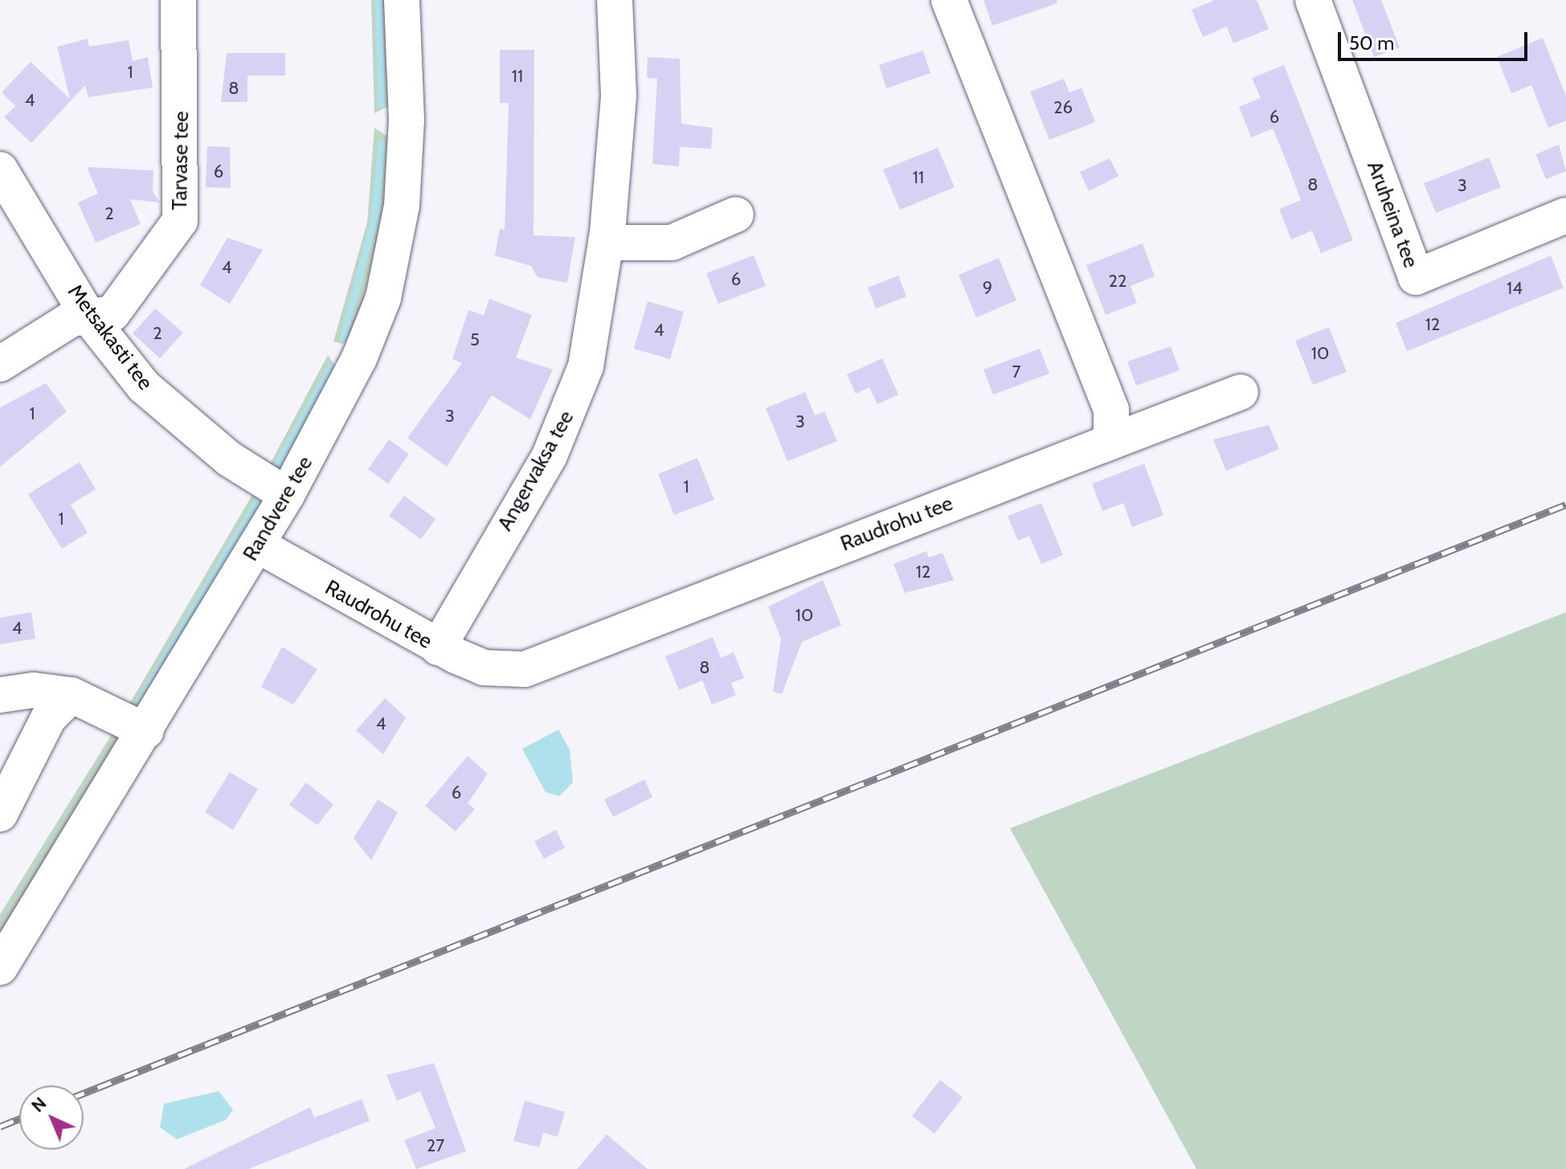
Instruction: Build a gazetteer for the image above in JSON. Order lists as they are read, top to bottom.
{
  "streets": {
    "street": [
      "Tarvase tee",
      "Aruheina tee",
      "Metsakasti tee",
      "Angervaksa tee",
      "Randvere tee",
      "Raudrohu tee"
    ]
  },
  "crossings": [
    ["Tarvase tee", "Metsakasti tee"],
    ["Metsakasti tee", "Randvere tee"],
    ["Angervaksa tee", "Raudrohu tee"],
    ["Randvere tee", "Raudrohu tee"]
  ],
  "house_numbers": [
    "1",
    "11",
    "8",
    "4",
    "26",
    "6",
    "6",
    "11",
    "8",
    "3",
    "2",
    "4",
    "6",
    "22",
    "9",
    "14",
    "12",
    "4",
    "2",
    "5",
    "10",
    "7",
    "1",
    "3",
    "3",
    "1",
    "1",
    "12",
    "10",
    "4",
    "8",
    "4",
    "6",
    "27"
  ],
  "scale_bar": "50 m",
  "north": "top left"
}
